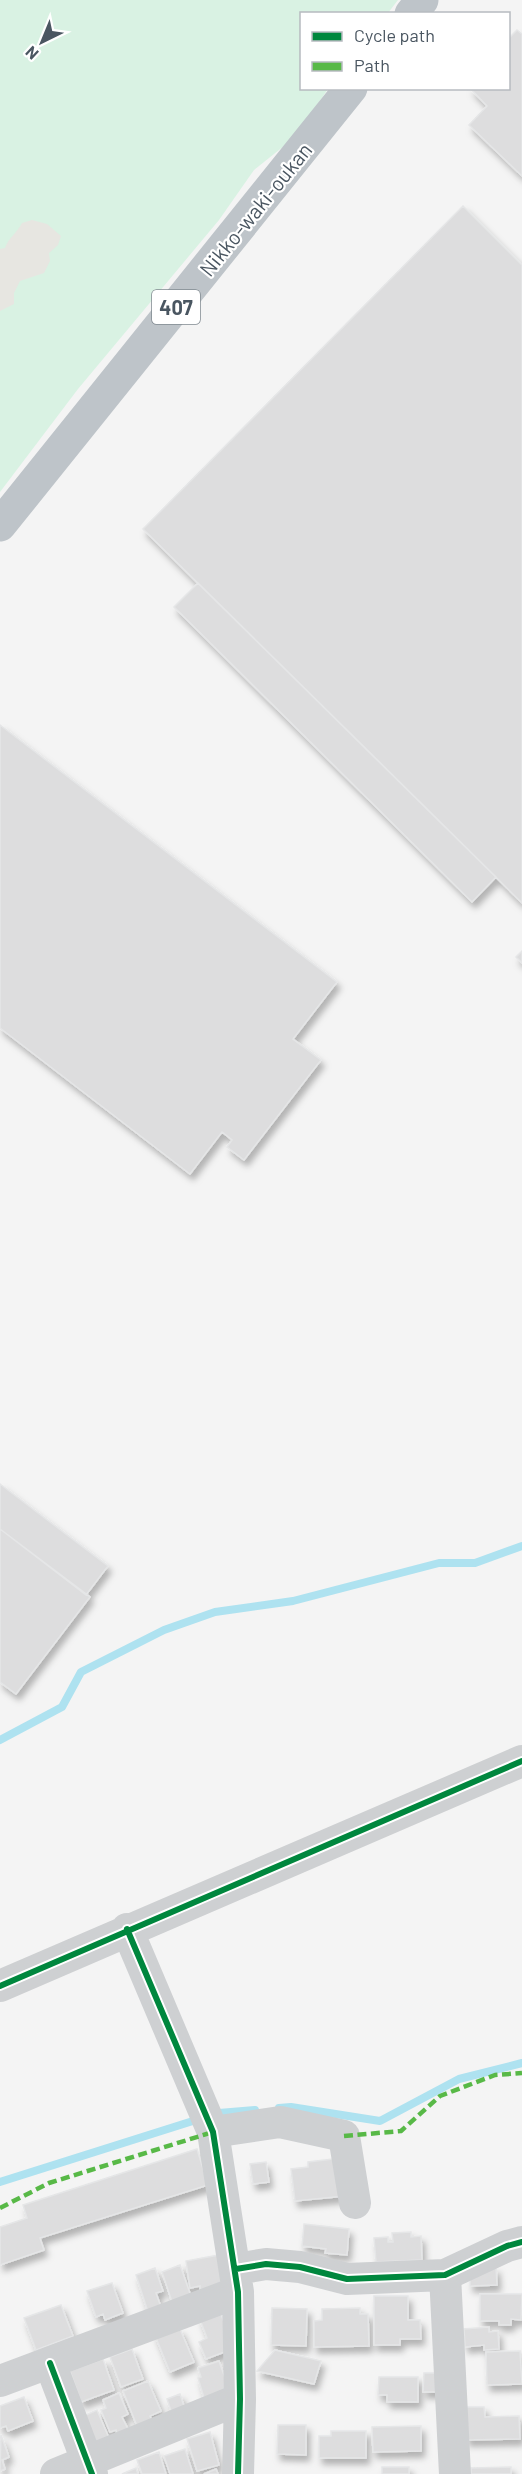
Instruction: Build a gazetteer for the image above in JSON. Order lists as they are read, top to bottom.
{
  "streets": {
    "highway": ["Nikko-waki-oukan", "407"]
  },
  "legend": ["Cycle path", "Path"],
  "north": "bottom left"
}
